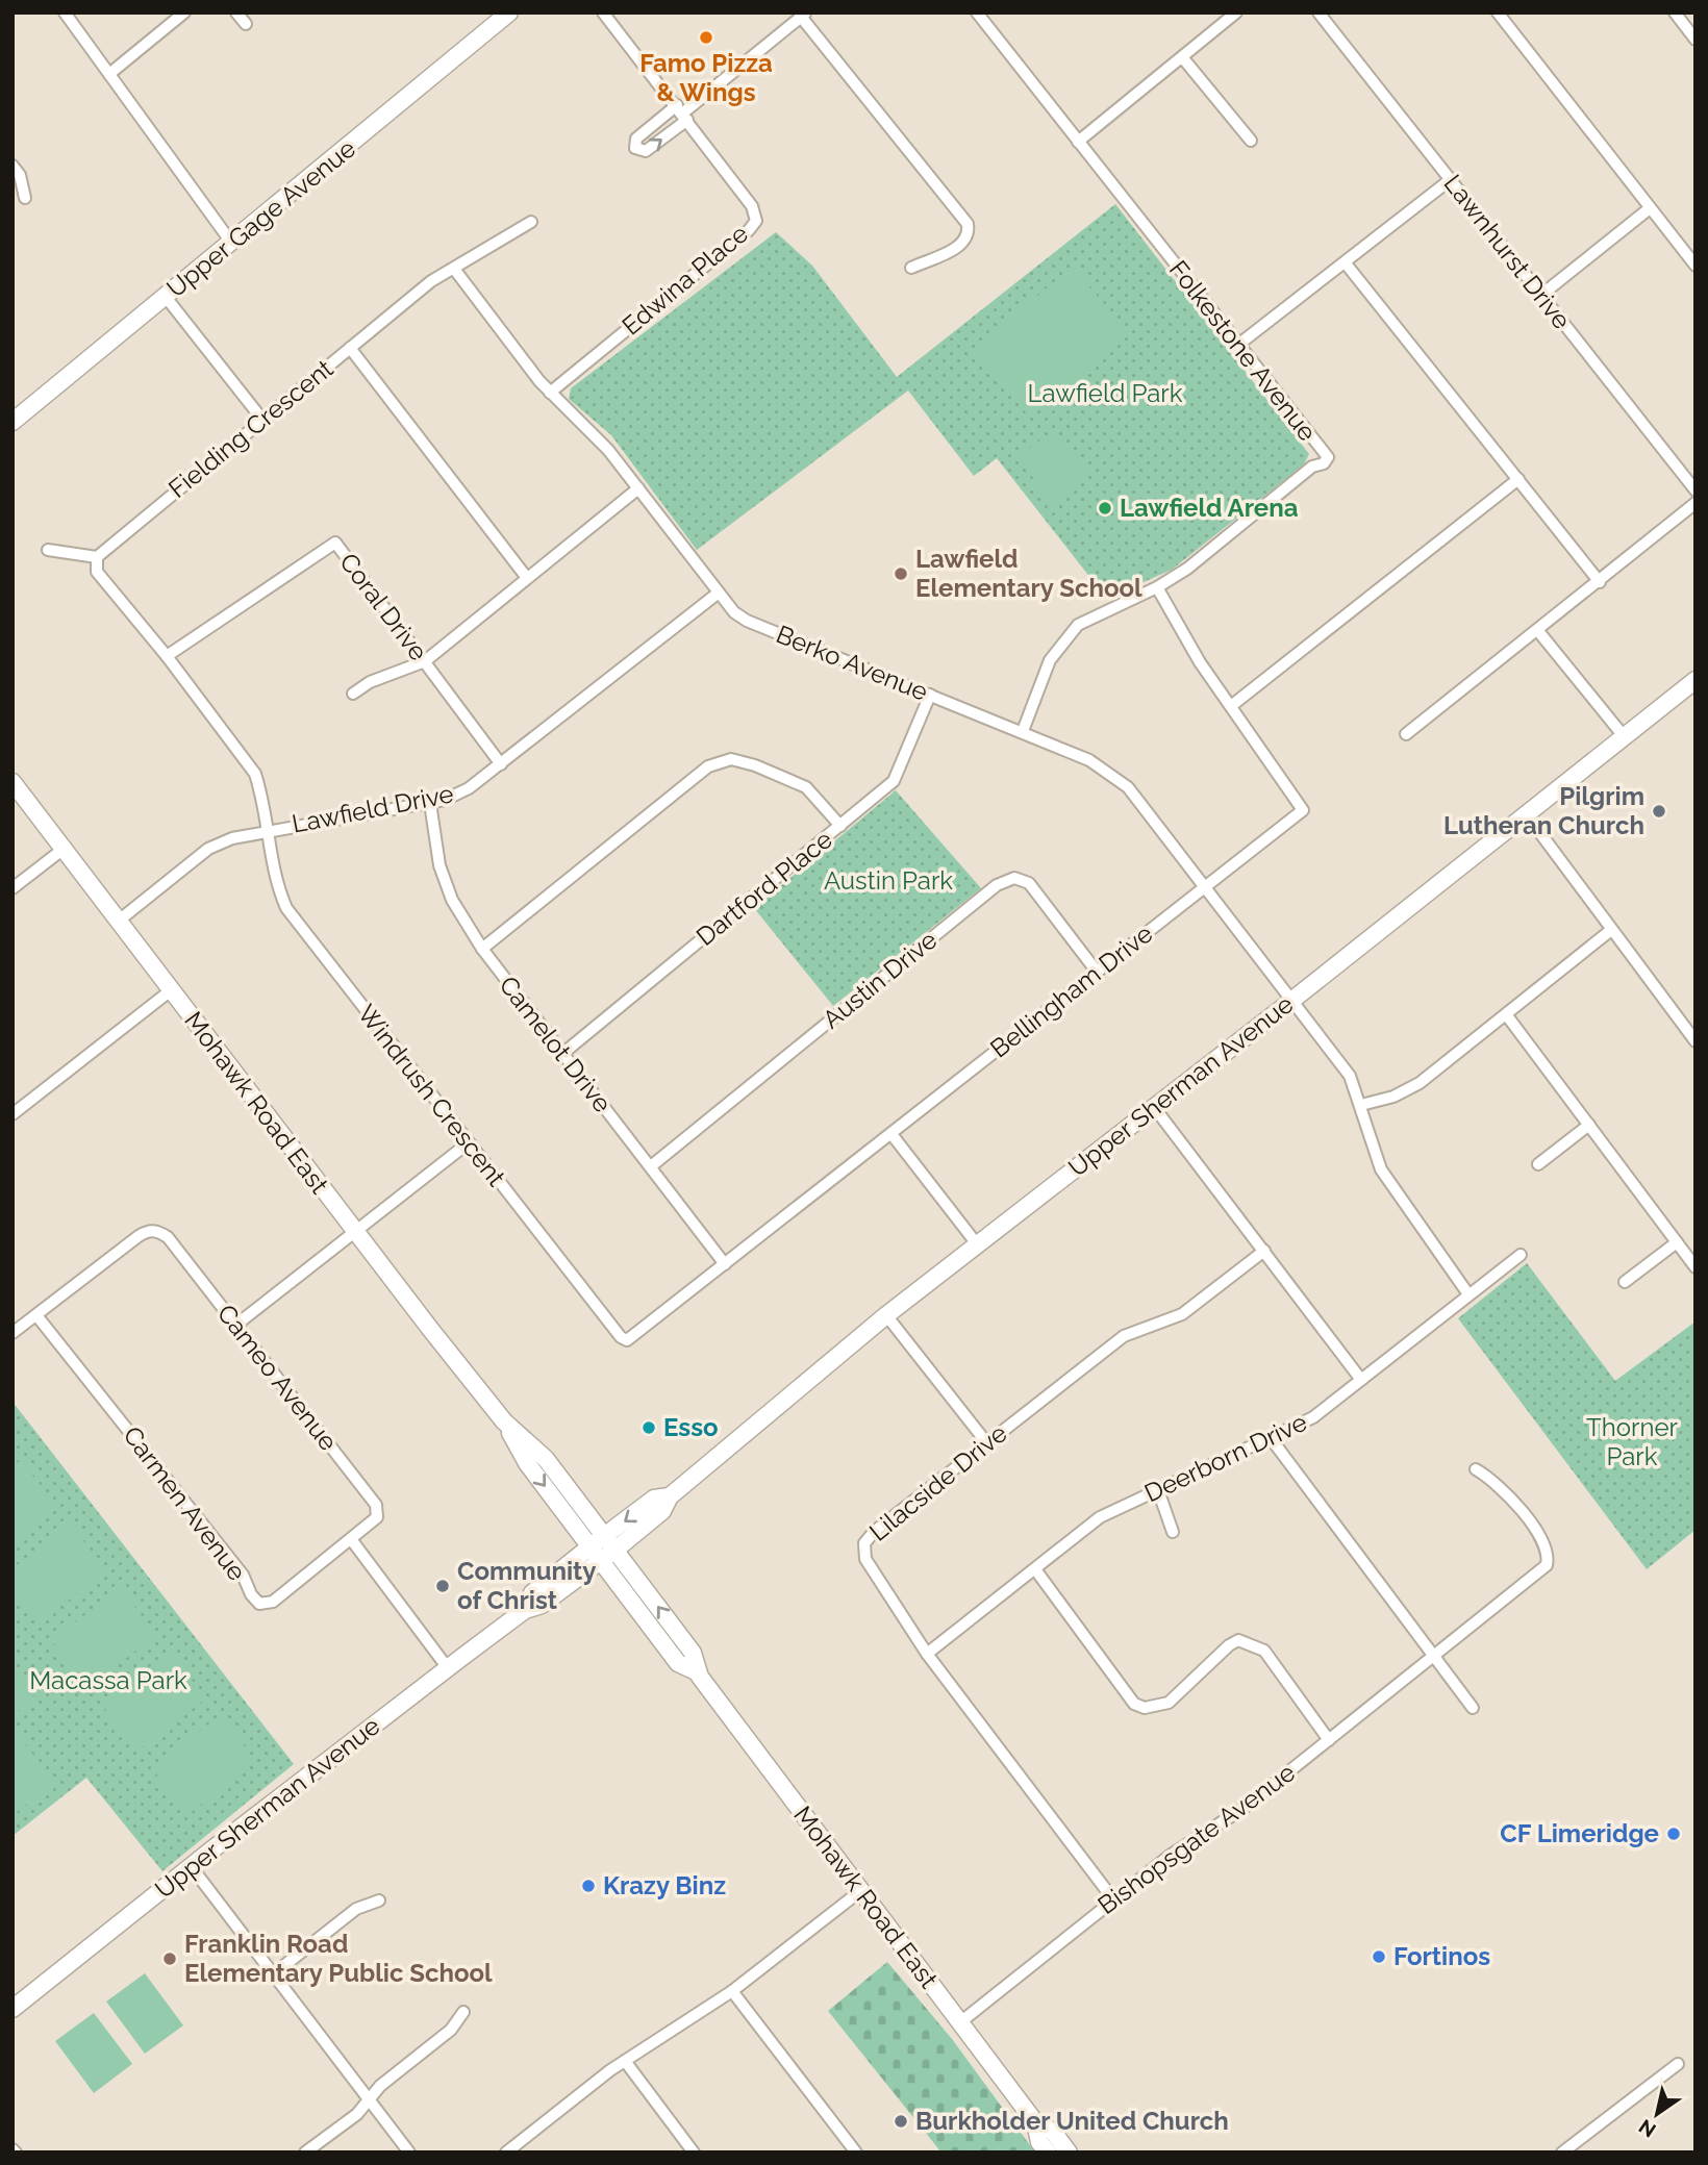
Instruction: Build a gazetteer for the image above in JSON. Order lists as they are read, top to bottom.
{
  "streets": {
    "main road": ["Upper Gage Avenue", "Upper Sherman Avenue", "Mohawk Road East"],
    "street": [
      "Lawnhurst Drive",
      "Edwina Place",
      "Folkestone Avenue",
      "Fielding Crescent",
      "Coral Drive",
      "Berko Avenue",
      "Lawfield Drive",
      "Dartford Place",
      "Austin Drive",
      "Bellingham Drive",
      "Camelot Drive",
      "Windrush Crescent",
      "Cameo Avenue",
      "Deerborn Drive",
      "Lilacside Drive",
      "Carmen Avenue",
      "Bishopsgate Avenue"
    ]
  },
  "crossings": [
    ["Edwina Place", "Berko Avenue"],
    ["Folkestone Avenue", "Berko Avenue"],
    ["Folkestone Avenue", "Bellingham Drive"],
    ["Coral Drive", "Lawfield Drive"],
    ["Berko Avenue", "Lawfield Drive"],
    ["Berko Avenue", "Dartford Place"],
    ["Berko Avenue", "Bellingham Drive"],
    ["Berko Avenue", "Upper Sherman Avenue"],
    ["Berko Avenue", "Deerborn Drive"],
    ["Lawfield Drive", "Camelot Drive"],
    ["Lawfield Drive", "Windrush Crescent"],
    ["Lawfield Drive", "Mohawk Road East"],
    ["Dartford Place", "Camelot Drive"],
    ["Austin Drive", "Bellingham Drive"],
    ["Austin Drive", "Camelot Drive"],
    ["Bellingham Drive", "Camelot Drive"],
    ["Bellingham Drive", "Windrush Crescent"],
    ["Upper Sherman Avenue", "Mohawk Road East"],
    ["Mohawk Road East", "Bishopsgate Avenue"],
    ["Cameo Avenue", "Carmen Avenue"],
    ["Deerborn Drive", "Lilacside Drive"],
    ["Lilacside Drive", "Bishopsgate Avenue"]
  ],
  "parks": [
    "Lawfield Park",
    "Austin Park",
    "Thorner Park",
    "Macassa Park"
  ],
  "places": [
    "Famo Pizza & Wings",
    "Lawfield Arena",
    "Lawfield Elementary School",
    "Pilgrim Lutheran Church",
    "Esso",
    "Community of Christ",
    "CF Limeridge",
    "Krazy Binz",
    "Fortinos",
    "Franklin Road Elementary Public School",
    "Burkholder United Church"
  ],
  "north": "bottom left"
}
